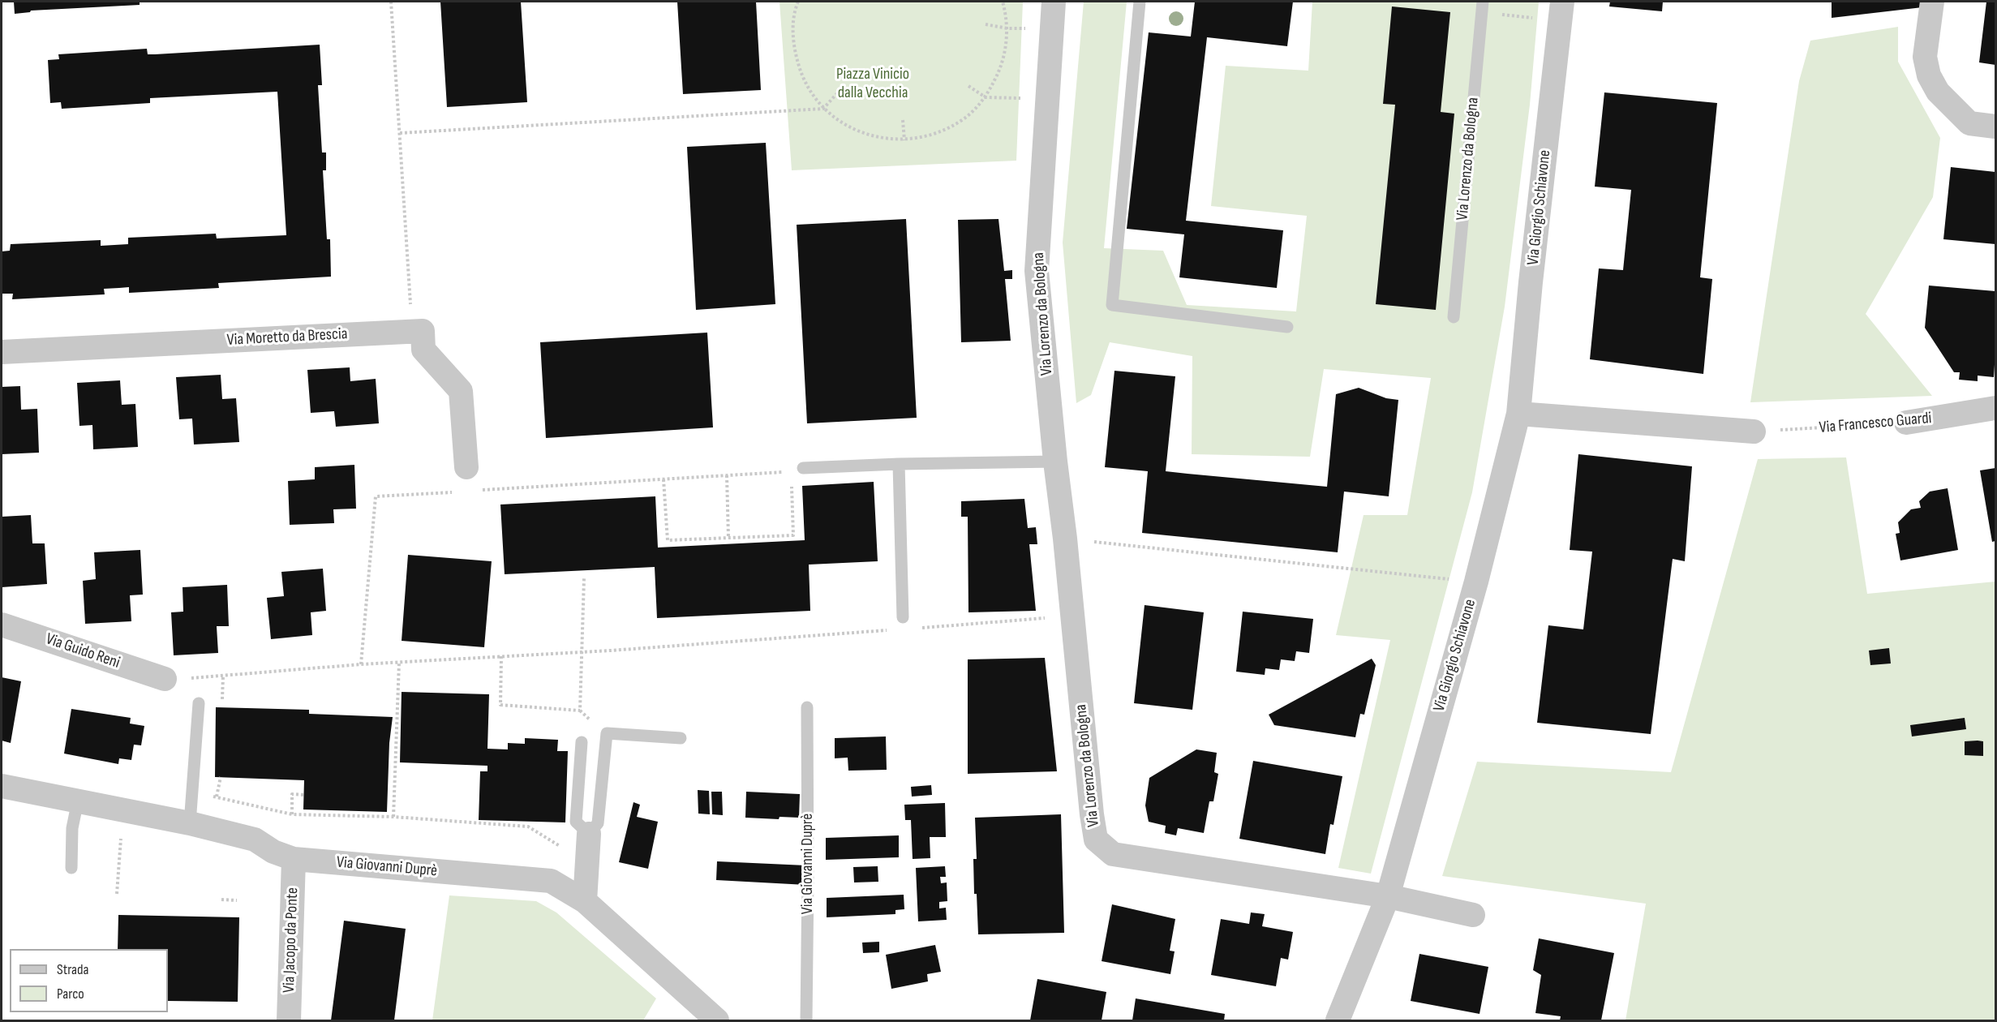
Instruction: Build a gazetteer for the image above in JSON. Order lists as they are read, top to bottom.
{
  "streets": {
    "street": [
      "Via Lorenzo da Bologna",
      "Via Giorgio Schiavone",
      "Via Moretto da Brescia",
      "Via Francesco Guardi",
      "Via Guido Reni",
      "Via Giovanni Duprè",
      "Via Jacopo da Ponte"
    ]
  },
  "crossings": [
    ["Via Lorenzo da Bologna", "Via Giorgio Schiavone"],
    ["Via Giovanni Duprè", "Via Jacopo da Ponte"]
  ],
  "parks": ["Piazza Vinicio dalla Vecchia"],
  "legend": ["Strada", "Parco"]
}
